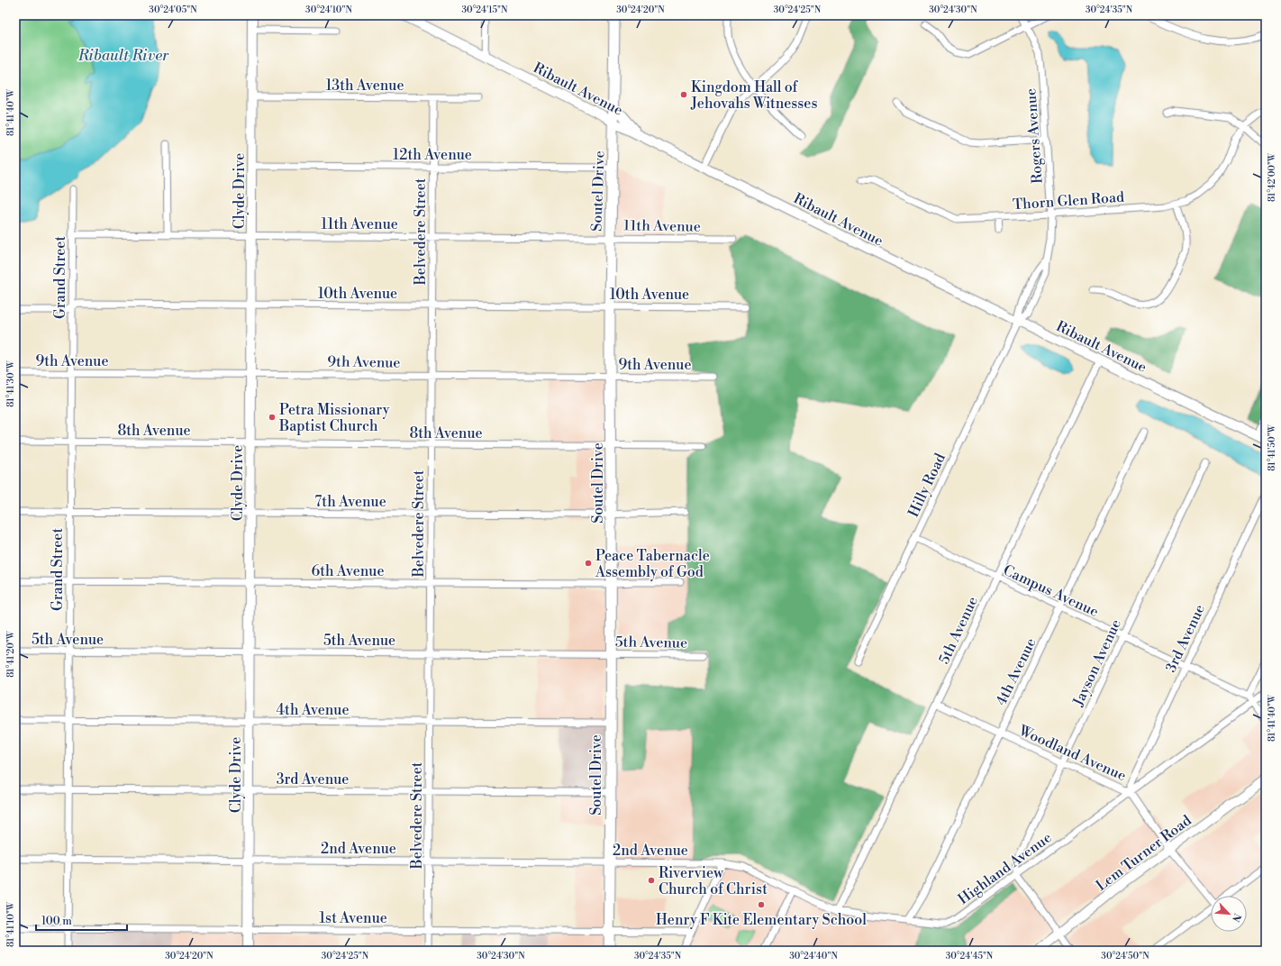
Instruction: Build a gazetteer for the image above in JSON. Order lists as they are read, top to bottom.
{
  "streets": {
    "main road": ["Soutel Drive"],
    "street": [
      "13th Avenue",
      "Ribault Avenue",
      "Rogers Avenue",
      "12th Avenue",
      "Clyde Drive",
      "Thorn Glen Road",
      "11th Avenue",
      "Belvedere Street",
      "Grand Street",
      "10th Avenue",
      "9th Avenue",
      "8th Avenue",
      "Hilly Road",
      "7th Avenue",
      "6th Avenue",
      "Campus Avenue",
      "5th Avenue",
      "3rd Avenue",
      "Jayson Avenue",
      "4th Avenue",
      "Woodland Avenue",
      "2nd Avenue",
      "Lem Turner Road",
      "Highland Avenue",
      "1st Avenue"
    ]
  },
  "crossings": [
    ["13th Avenue", "Clyde Drive"],
    ["13th Avenue", "Belvedere Street"],
    ["Ribault Avenue", "Rogers Avenue"],
    ["Ribault Avenue", "Soutel Drive"],
    ["Ribault Avenue", "Hilly Road"],
    ["Ribault Avenue", "5th Avenue"],
    ["Rogers Avenue", "Thorn Glen Road"],
    ["Rogers Avenue", "Hilly Road"],
    ["12th Avenue", "Clyde Drive"],
    ["12th Avenue", "Soutel Drive"],
    ["12th Avenue", "Belvedere Street"],
    ["Clyde Drive", "11th Avenue"],
    ["Clyde Drive", "10th Avenue"],
    ["Clyde Drive", "9th Avenue"],
    ["Clyde Drive", "8th Avenue"],
    ["Clyde Drive", "7th Avenue"],
    ["Clyde Drive", "6th Avenue"],
    ["Clyde Drive", "5th Avenue"],
    ["Clyde Drive", "3rd Avenue"],
    ["Clyde Drive", "4th Avenue"],
    ["Clyde Drive", "2nd Avenue"],
    ["Clyde Drive", "1st Avenue"],
    ["Soutel Drive", "11th Avenue"],
    ["Soutel Drive", "10th Avenue"],
    ["Soutel Drive", "9th Avenue"],
    ["Soutel Drive", "8th Avenue"],
    ["Soutel Drive", "7th Avenue"],
    ["Soutel Drive", "6th Avenue"],
    ["Soutel Drive", "5th Avenue"],
    ["Soutel Drive", "3rd Avenue"],
    ["Soutel Drive", "4th Avenue"],
    ["Soutel Drive", "2nd Avenue"],
    ["Soutel Drive", "1st Avenue"],
    ["11th Avenue", "Belvedere Street"],
    ["11th Avenue", "Grand Street"],
    ["Belvedere Street", "10th Avenue"],
    ["Belvedere Street", "9th Avenue"],
    ["Belvedere Street", "8th Avenue"],
    ["Belvedere Street", "7th Avenue"],
    ["Belvedere Street", "6th Avenue"],
    ["Belvedere Street", "5th Avenue"],
    ["Belvedere Street", "3rd Avenue"],
    ["Belvedere Street", "4th Avenue"],
    ["Belvedere Street", "2nd Avenue"],
    ["Belvedere Street", "1st Avenue"],
    ["Grand Street", "10th Avenue"],
    ["Grand Street", "9th Avenue"],
    ["Grand Street", "8th Avenue"],
    ["Grand Street", "7th Avenue"],
    ["Grand Street", "6th Avenue"],
    ["Grand Street", "5th Avenue"],
    ["Grand Street", "3rd Avenue"],
    ["Grand Street", "4th Avenue"],
    ["Grand Street", "2nd Avenue"],
    ["Grand Street", "1st Avenue"],
    ["Hilly Road", "Campus Avenue"],
    ["Campus Avenue", "5th Avenue"],
    ["Campus Avenue", "3rd Avenue"],
    ["Campus Avenue", "Jayson Avenue"],
    ["Campus Avenue", "4th Avenue"],
    ["Campus Avenue", "Highland Avenue"],
    ["5th Avenue", "Woodland Avenue"],
    ["5th Avenue", "Highland Avenue"],
    ["3rd Avenue", "Woodland Avenue"],
    ["3rd Avenue", "Highland Avenue"],
    ["Jayson Avenue", "Woodland Avenue"],
    ["Jayson Avenue", "Highland Avenue"],
    ["4th Avenue", "Woodland Avenue"],
    ["4th Avenue", "Highland Avenue"],
    ["Woodland Avenue", "Lem Turner Road"],
    ["Woodland Avenue", "Highland Avenue"],
    ["2nd Avenue", "Highland Avenue"]
  ],
  "water": ["Ribault River"],
  "places": [
    "Kingdom Hall of Jehovahs Witnesses",
    "Petra Missionary Baptist Church",
    "Peace Tabernacle Assembly of God",
    "Riverview Church of Christ",
    "Henry F Kite Elementary School"
  ],
  "scale_bar": "100 m",
  "north": "bottom right",
  "coordinates": [
    "30°24'05\"N",
    "30°24'10\"N",
    "30°24'15\"N",
    "30°24'20\"N",
    "30°24'25\"N",
    "30°24'30\"N",
    "30°24'35\"N",
    "81°41'40\"W",
    "81°42'00\"W",
    "81°41'30\"W",
    "81°41'50\"W",
    "81°41'20\"W",
    "81°41'10\"W",
    "30°24'40\"N",
    "30°24'45\"N",
    "30°24'50\"N"
  ]
}
